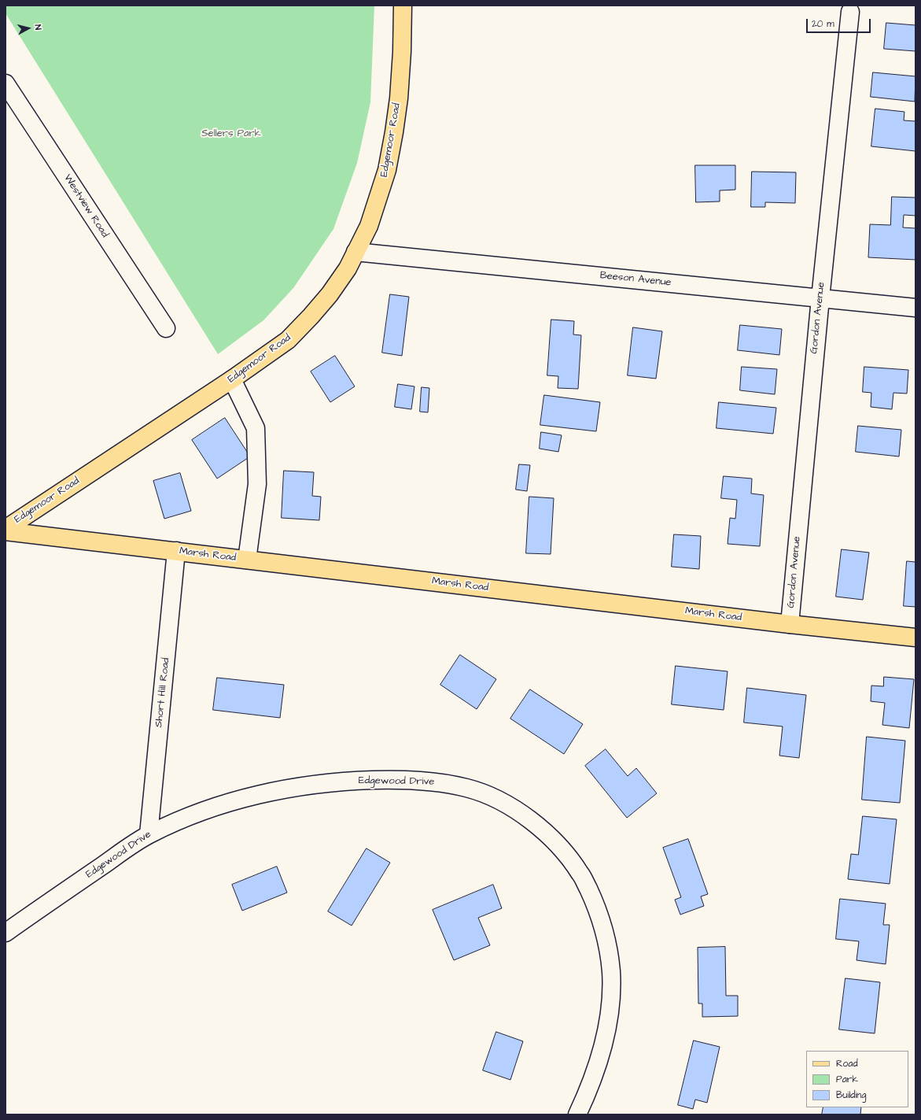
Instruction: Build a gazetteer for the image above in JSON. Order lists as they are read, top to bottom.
{
  "streets": {
    "main road": ["Edgemoor Road", "Marsh Road"],
    "street": [
      "Westview Road",
      "Beeson Avenue",
      "Gordon Avenue",
      "Short Hill Road",
      "Edgewood Drive"
    ]
  },
  "crossings": [
    ["Edgemoor Road", "Beeson Avenue"],
    ["Beeson Avenue", "Gordon Avenue"],
    ["Gordon Avenue", "Marsh Road"],
    ["Marsh Road", "Short Hill Road"],
    ["Short Hill Road", "Edgewood Drive"]
  ],
  "parks": ["Sellers Park"],
  "legend": ["Road", "Park", "Building"],
  "scale_bar": "20 m",
  "north": "right"
}
